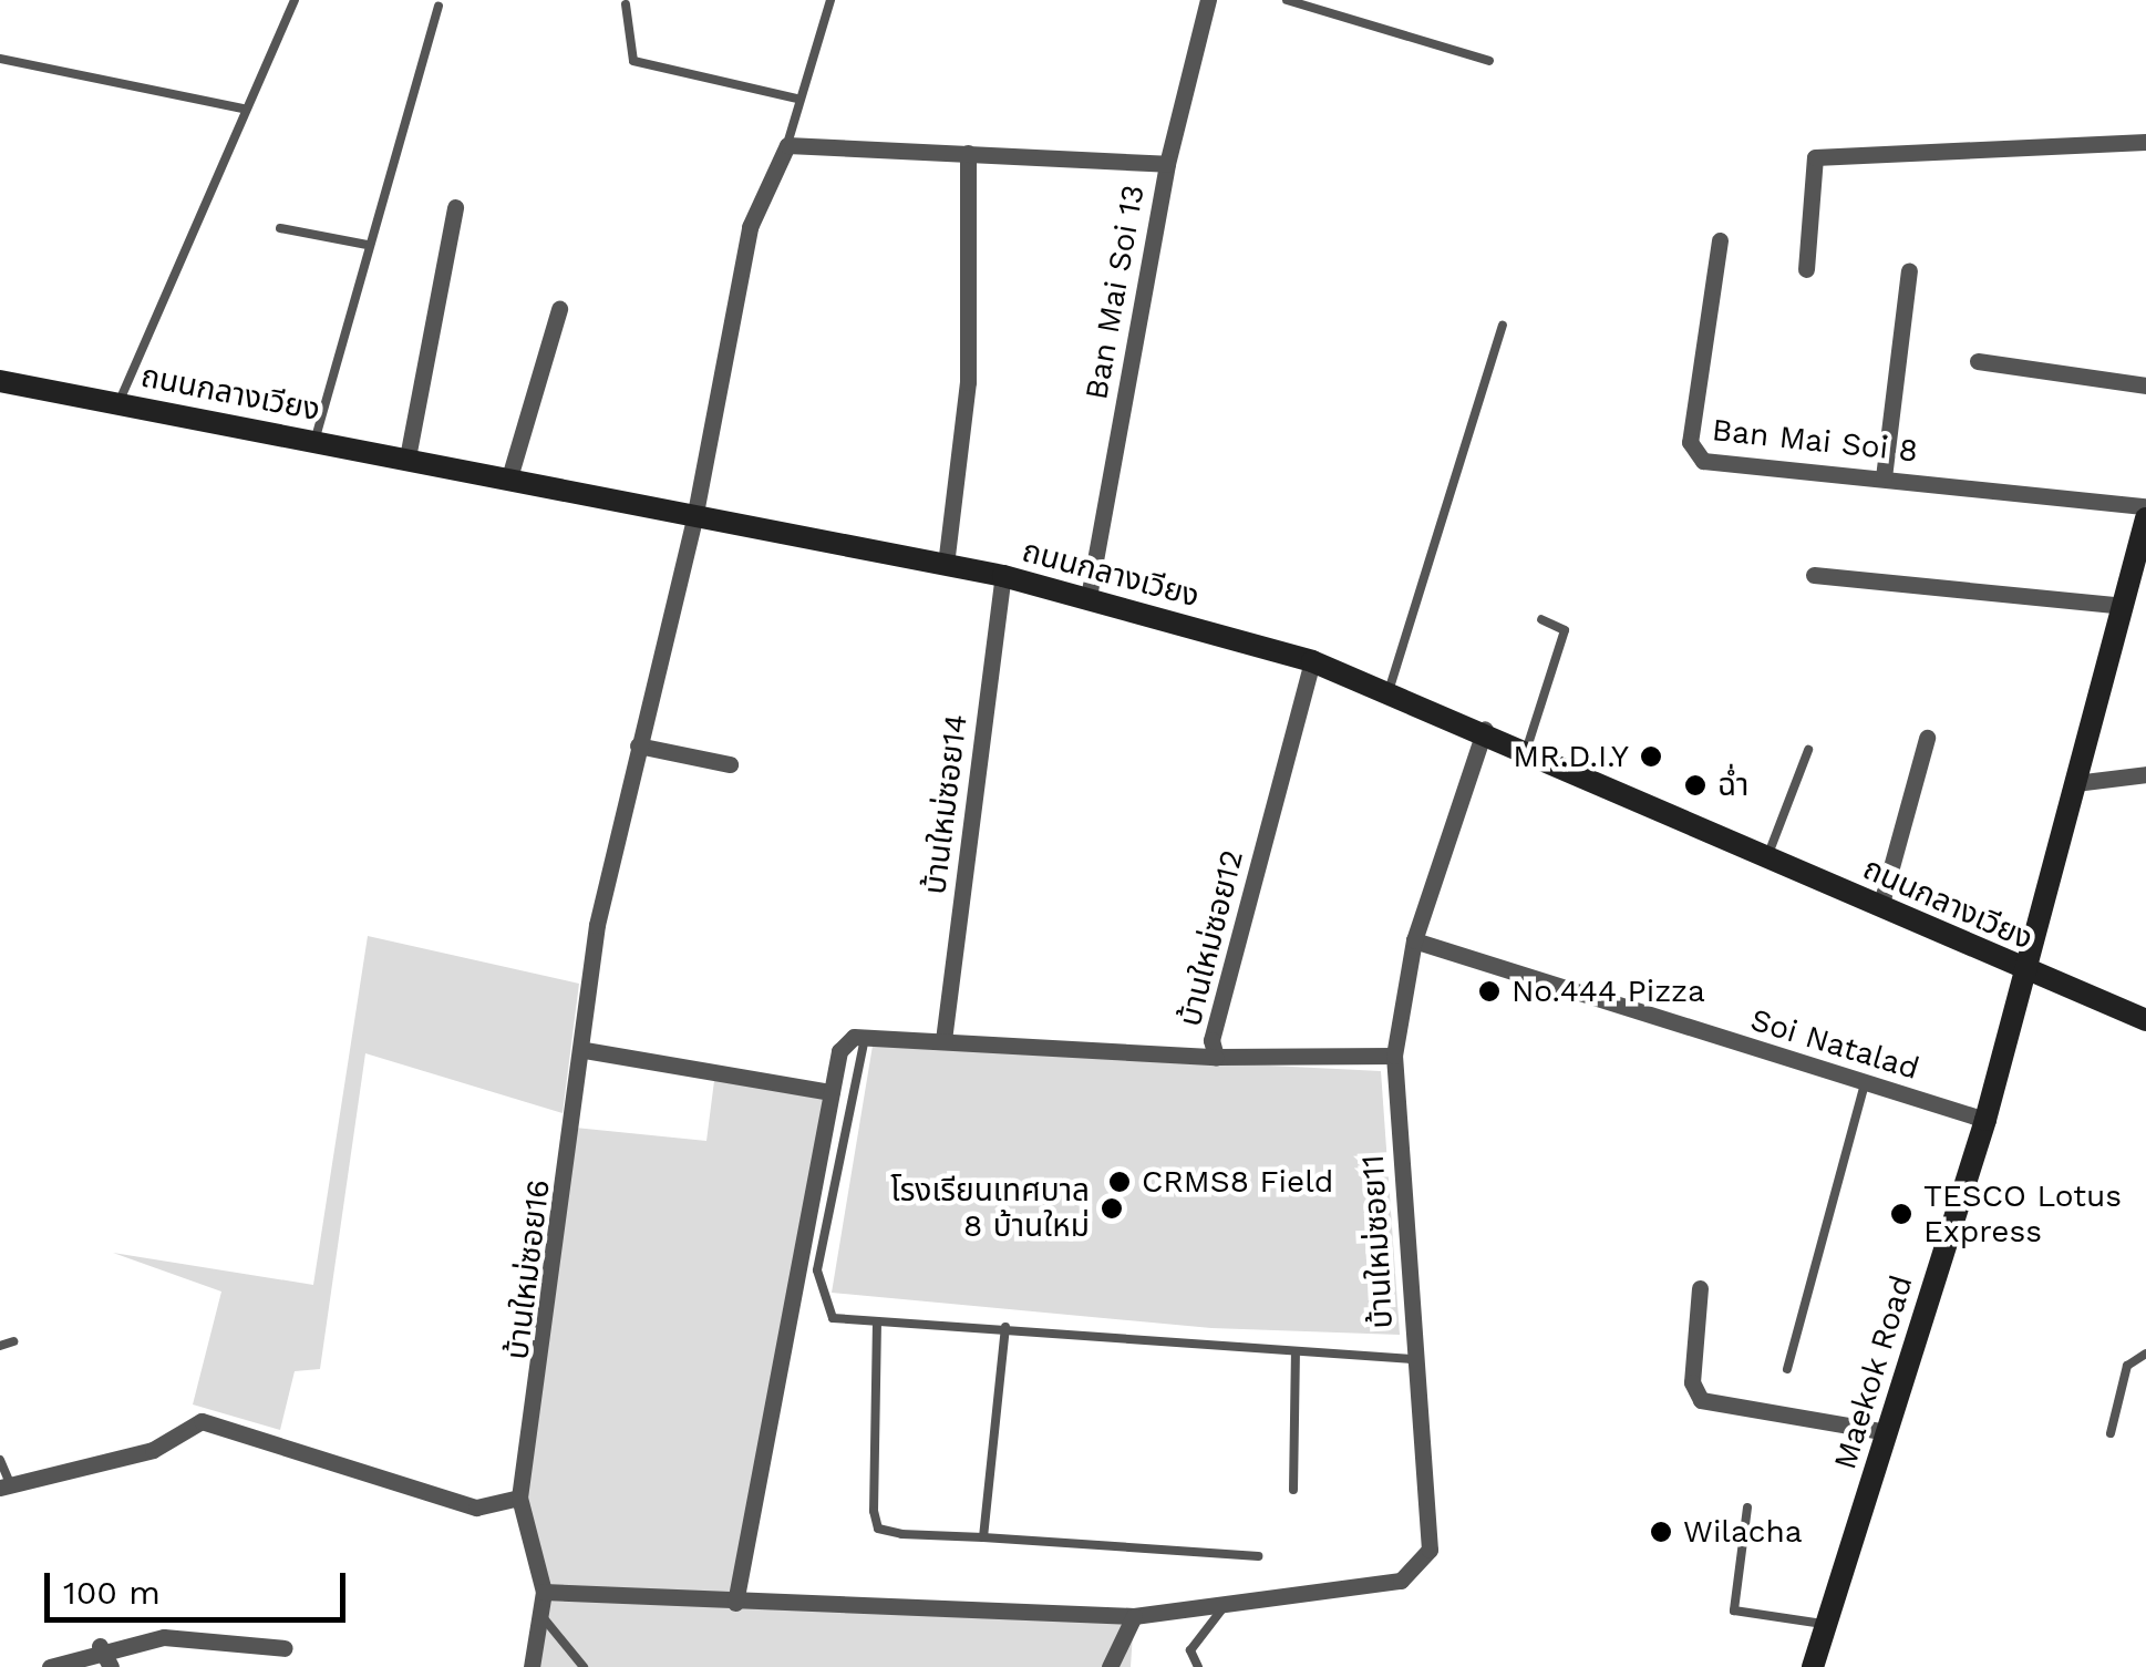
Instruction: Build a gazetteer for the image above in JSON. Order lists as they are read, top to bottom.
{
  "streets": {
    "main road": ["ถนนกลางเวียง", "Maekok Road"],
    "street": [
      "Ban Mai Soi 13",
      "Ban Mai Soi 8",
      "บ้านใหม่ซอย14",
      "บ้านใหม่ซอย12",
      "Soi Natalad",
      "บ้านใหม่ซอย11",
      "บ้านใหม่ซอย16"
    ]
  },
  "crossings": [
    ["Ban Mai Soi 13", "ถนนกลางเวียง"],
    ["ถนนกลางเวียง", "บ้านใหม่ซอย14"],
    ["ถนนกลางเวียง", "บ้านใหม่ซอย12"],
    ["ถนนกลางเวียง", "บ้านใหม่ซอย11"],
    ["ถนนกลางเวียง", "บ้านใหม่ซอย16"],
    ["ถนนกลางเวียง", "Maekok Road"],
    ["บ้านใหม่ซอย12", "บ้านใหม่ซอย11"],
    ["Soi Natalad", "บ้านใหม่ซอย11"],
    ["Soi Natalad", "Maekok Road"]
  ],
  "places": [
    "MR.D.I.Y",
    "ฉ่ำ",
    "No.444 Pizza",
    "CRMS8 Field",
    "โรงเรียนเทศบาล 8 บ้านใหม่",
    "TESCO Lotus Express",
    "Wilacha"
  ],
  "scale_bar": "100 m"
}
